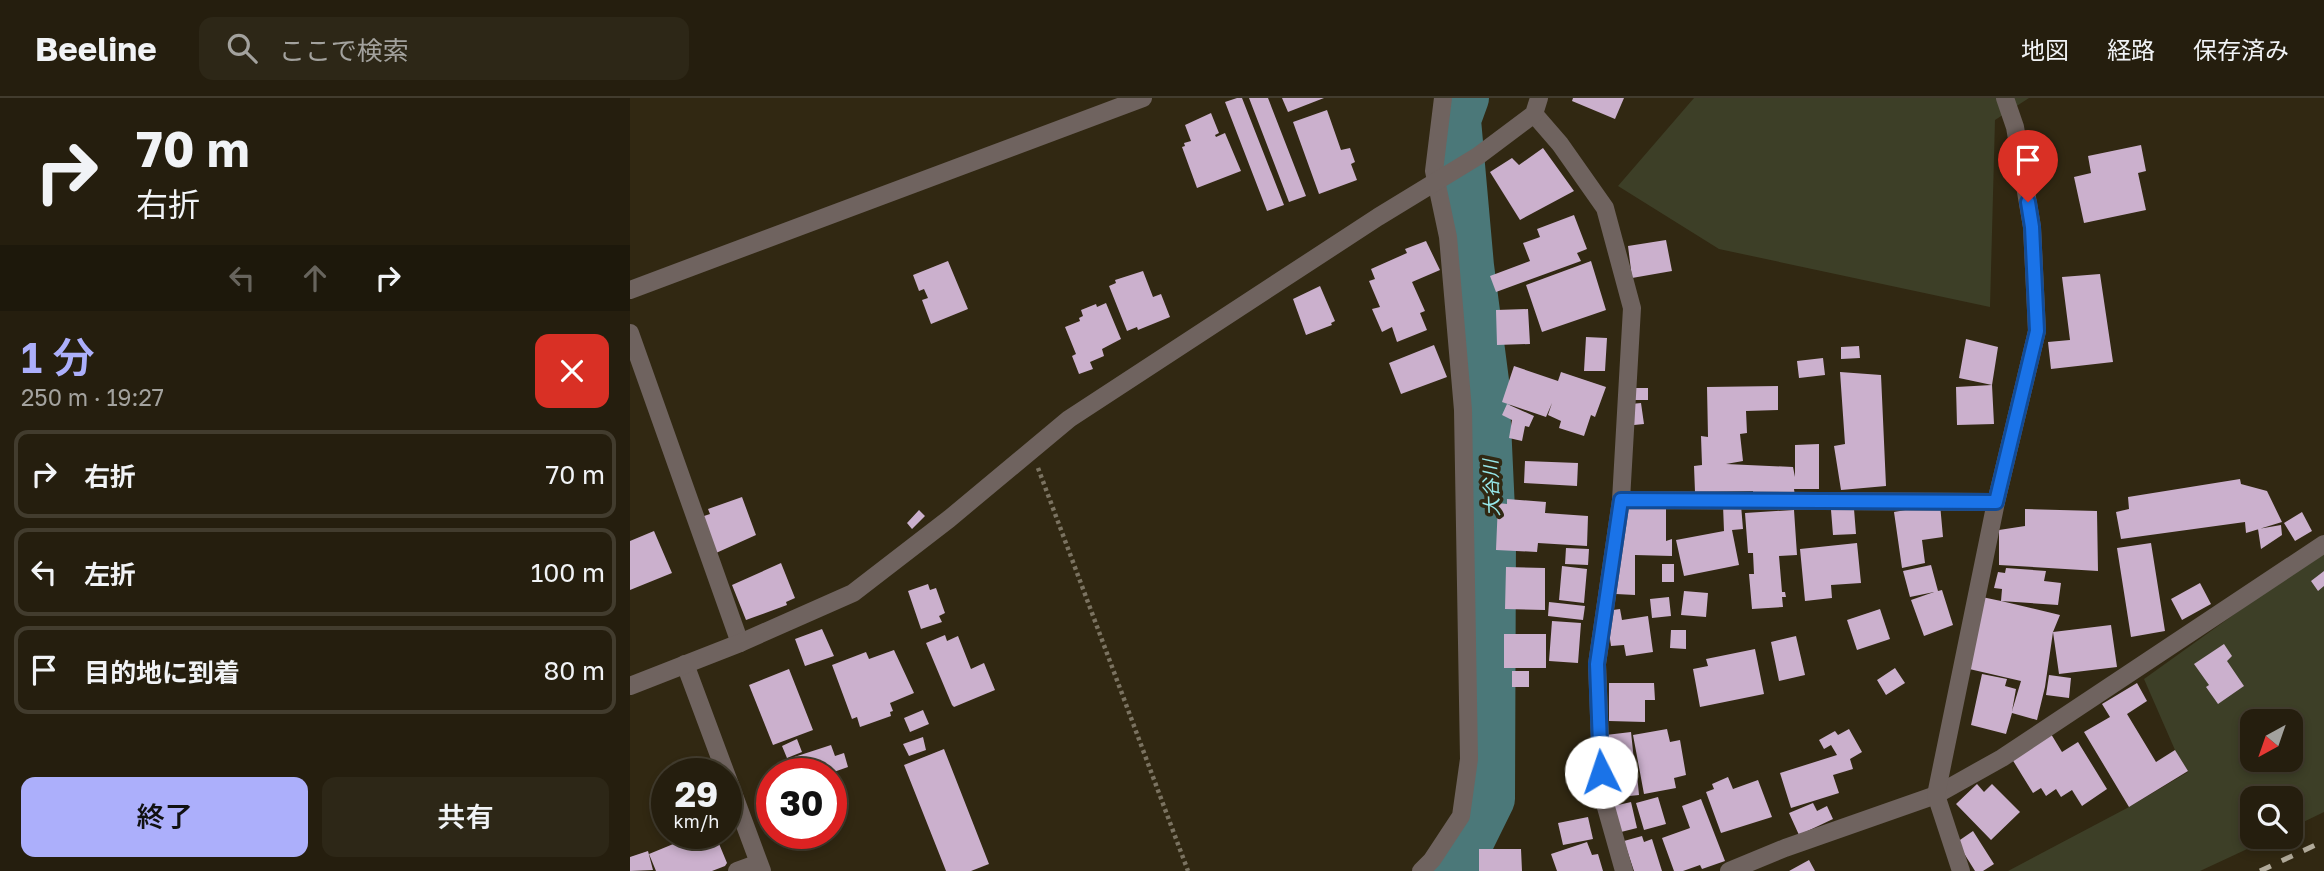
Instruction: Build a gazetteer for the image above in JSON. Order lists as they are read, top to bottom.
{
  "water": ["大谷川"],
  "north": "bottom left",
  "page": {
    "header": "Beeline",
    "search": "ここで検索",
    "nav": ["地図", "経路", "保存済み"],
    "turn": ["70 m", "右折"],
    "heading": ["1 分", "250 m · 19:27"],
    "list": [
      {
        "name": "右折",
        "value": "70 m"
      },
      {
        "name": "左折",
        "value": "100 m"
      },
      {
        "name": "目的地に到着",
        "value": "80 m"
      }
    ],
    "speed": "29 km/h",
    "limit": "30",
    "buttons": ["終了", "共有"]
  }
}
